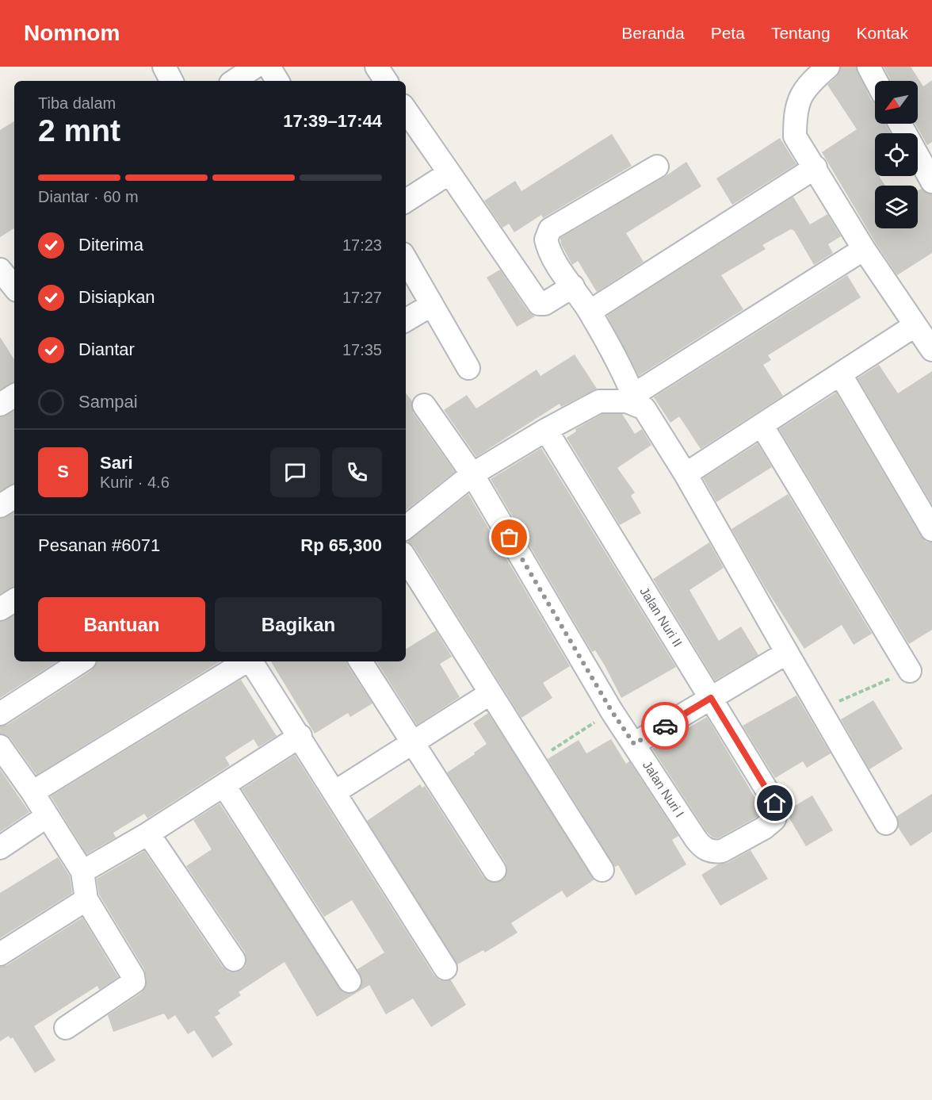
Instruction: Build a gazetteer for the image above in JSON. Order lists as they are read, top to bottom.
{
  "streets": {
    "street": ["Jalan Nuri II", "Jalan Nuri I"]
  },
  "crossings": [
    ["Jalan Nuri II", "Jalan Nuri I"]
  ],
  "north": "bottom left",
  "page": {
    "header": "Nomnom",
    "nav": [
      "Beranda",
      "Peta",
      "Tentang",
      "Kontak"
    ],
    "heading": ["2 mnt", "Tiba dalam", "17:39–17:44"],
    "panel": [
      "Sari",
      "Kurir · 4.6",
      "Pesanan #6071",
      "Rp 65,300"
    ],
    "bar": "Diantar · 60 m",
    "list": [
      ["Diterima", "17:23"],
      ["Disiapkan", "17:27"],
      ["Diantar", "17:35"],
      "Sampai"
    ],
    "round": "S",
    "buttons": ["Bantuan", "Bagikan"]
  }
}
